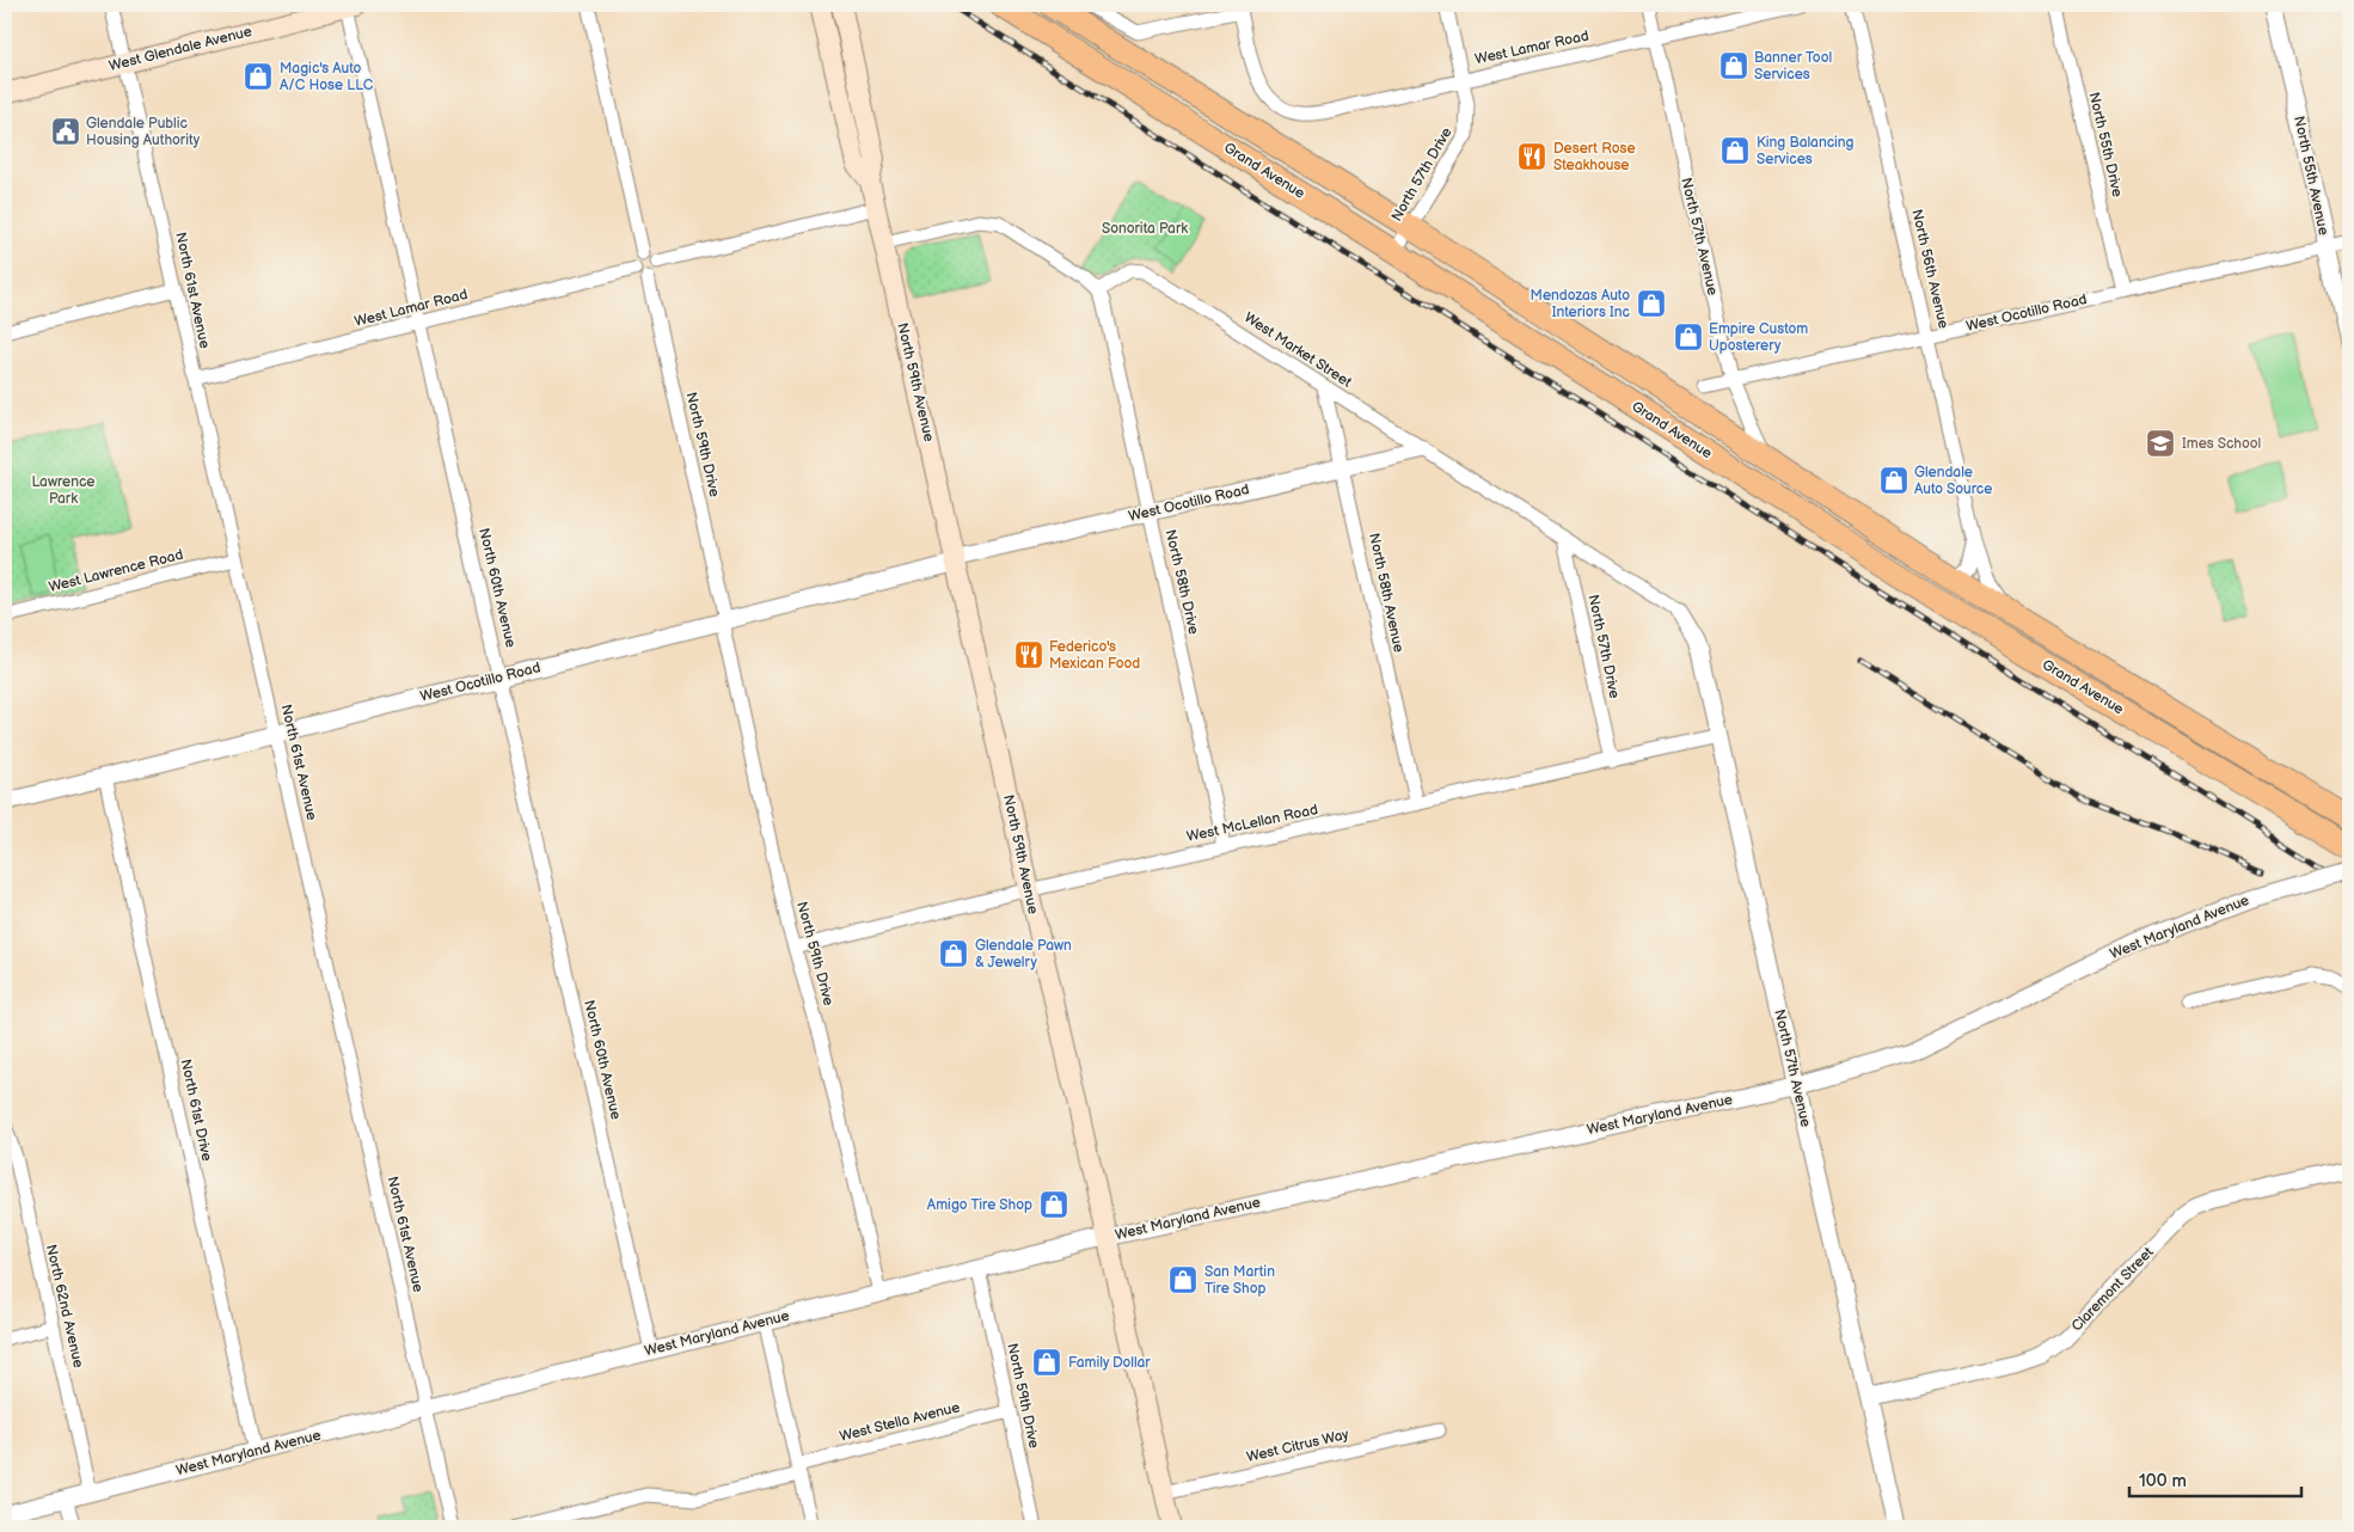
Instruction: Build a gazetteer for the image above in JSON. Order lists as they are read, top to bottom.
{
  "streets": {
    "highway": ["Grand Avenue"],
    "main road": ["West Glendale Avenue", "North 59th Avenue"],
    "street": [
      "West Lamar Road",
      "North 55th Drive",
      "North 57th Drive",
      "North 55th Avenue",
      "North 57th Avenue",
      "North 56th Avenue",
      "North 61st Avenue",
      "West Ocotillo Road",
      "West Market Street",
      "North 59th Drive",
      "West Lawrence Road",
      "North 58th Drive",
      "North 60th Avenue",
      "North 58th Avenue",
      "West McLellan Road",
      "West Maryland Avenue",
      "North 61st Drive",
      "Claremont Street",
      "North 62nd Avenue",
      "West Stella Avenue",
      "West Citrus Way"
    ]
  },
  "crossings": [
    ["West Lamar Road", "North 57th Drive"],
    ["West Lamar Road", "North 57th Avenue"],
    ["West Lamar Road", "North 61st Avenue"],
    ["West Lamar Road", "North 59th Drive"],
    ["West Lamar Road", "North 60th Avenue"],
    ["West Glendale Avenue", "North 61st Avenue"],
    ["West Glendale Avenue", "North 60th Avenue"],
    ["North 55th Drive", "West Ocotillo Road"],
    ["Grand Avenue", "North 57th Drive"],
    ["Grand Avenue", "North 57th Avenue"],
    ["Grand Avenue", "North 56th Avenue"],
    ["North 57th Drive", "West Market Street"],
    ["North 57th Drive", "West McLellan Road"],
    ["North 55th Avenue", "West Ocotillo Road"],
    ["North 57th Avenue", "West Ocotillo Road"],
    ["North 57th Avenue", "West Market Street"],
    ["North 57th Avenue", "West McLellan Road"],
    ["North 57th Avenue", "West Maryland Avenue"],
    ["North 57th Avenue", "Claremont Street"],
    ["North 56th Avenue", "West Ocotillo Road"],
    ["North 61st Avenue", "West Ocotillo Road"],
    ["North 61st Avenue", "West Lawrence Road"],
    ["North 61st Avenue", "West Maryland Avenue"],
    ["West Ocotillo Road", "West Market Street"],
    ["West Ocotillo Road", "North 59th Avenue"],
    ["West Ocotillo Road", "North 59th Drive"],
    ["West Ocotillo Road", "North 58th Drive"],
    ["West Ocotillo Road", "North 60th Avenue"],
    ["West Ocotillo Road", "North 58th Avenue"],
    ["West Ocotillo Road", "North 61st Drive"],
    ["West Market Street", "North 58th Drive"],
    ["West Market Street", "North 58th Avenue"],
    ["North 59th Avenue", "West McLellan Road"],
    ["North 59th Avenue", "West Maryland Avenue"],
    ["North 59th Avenue", "West Citrus Way"],
    ["North 59th Drive", "West McLellan Road"],
    ["North 59th Drive", "West Maryland Avenue"],
    ["North 59th Drive", "West Stella Avenue"],
    ["North 58th Drive", "West McLellan Road"],
    ["North 60th Avenue", "West Maryland Avenue"],
    ["North 58th Avenue", "West McLellan Road"],
    ["West Maryland Avenue", "North 61st Drive"],
    ["West Maryland Avenue", "North 62nd Avenue"]
  ],
  "parks": ["Sonorita Park", "Lawrence Park"],
  "places": {
    "shop": [
      "Banner Tool Services",
      "Magic's Auto A/C Hose LLC",
      "King Balancing Services",
      "Mendozas Auto Interiors Inc",
      "Empire Custom Uposterery",
      "Glendale Auto Source",
      "Glendale Pawn & Jewelry",
      "Amigo Tire Shop",
      "San Martin Tire Shop",
      "Family Dollar"
    ],
    "public building": ["Glendale Public Housing Authority"],
    "restaurant": ["Desert Rose Steakhouse", "Federico's Mexican Food"],
    "school or university": ["Imes School"]
  },
  "scale_bar": "100 m"
}
